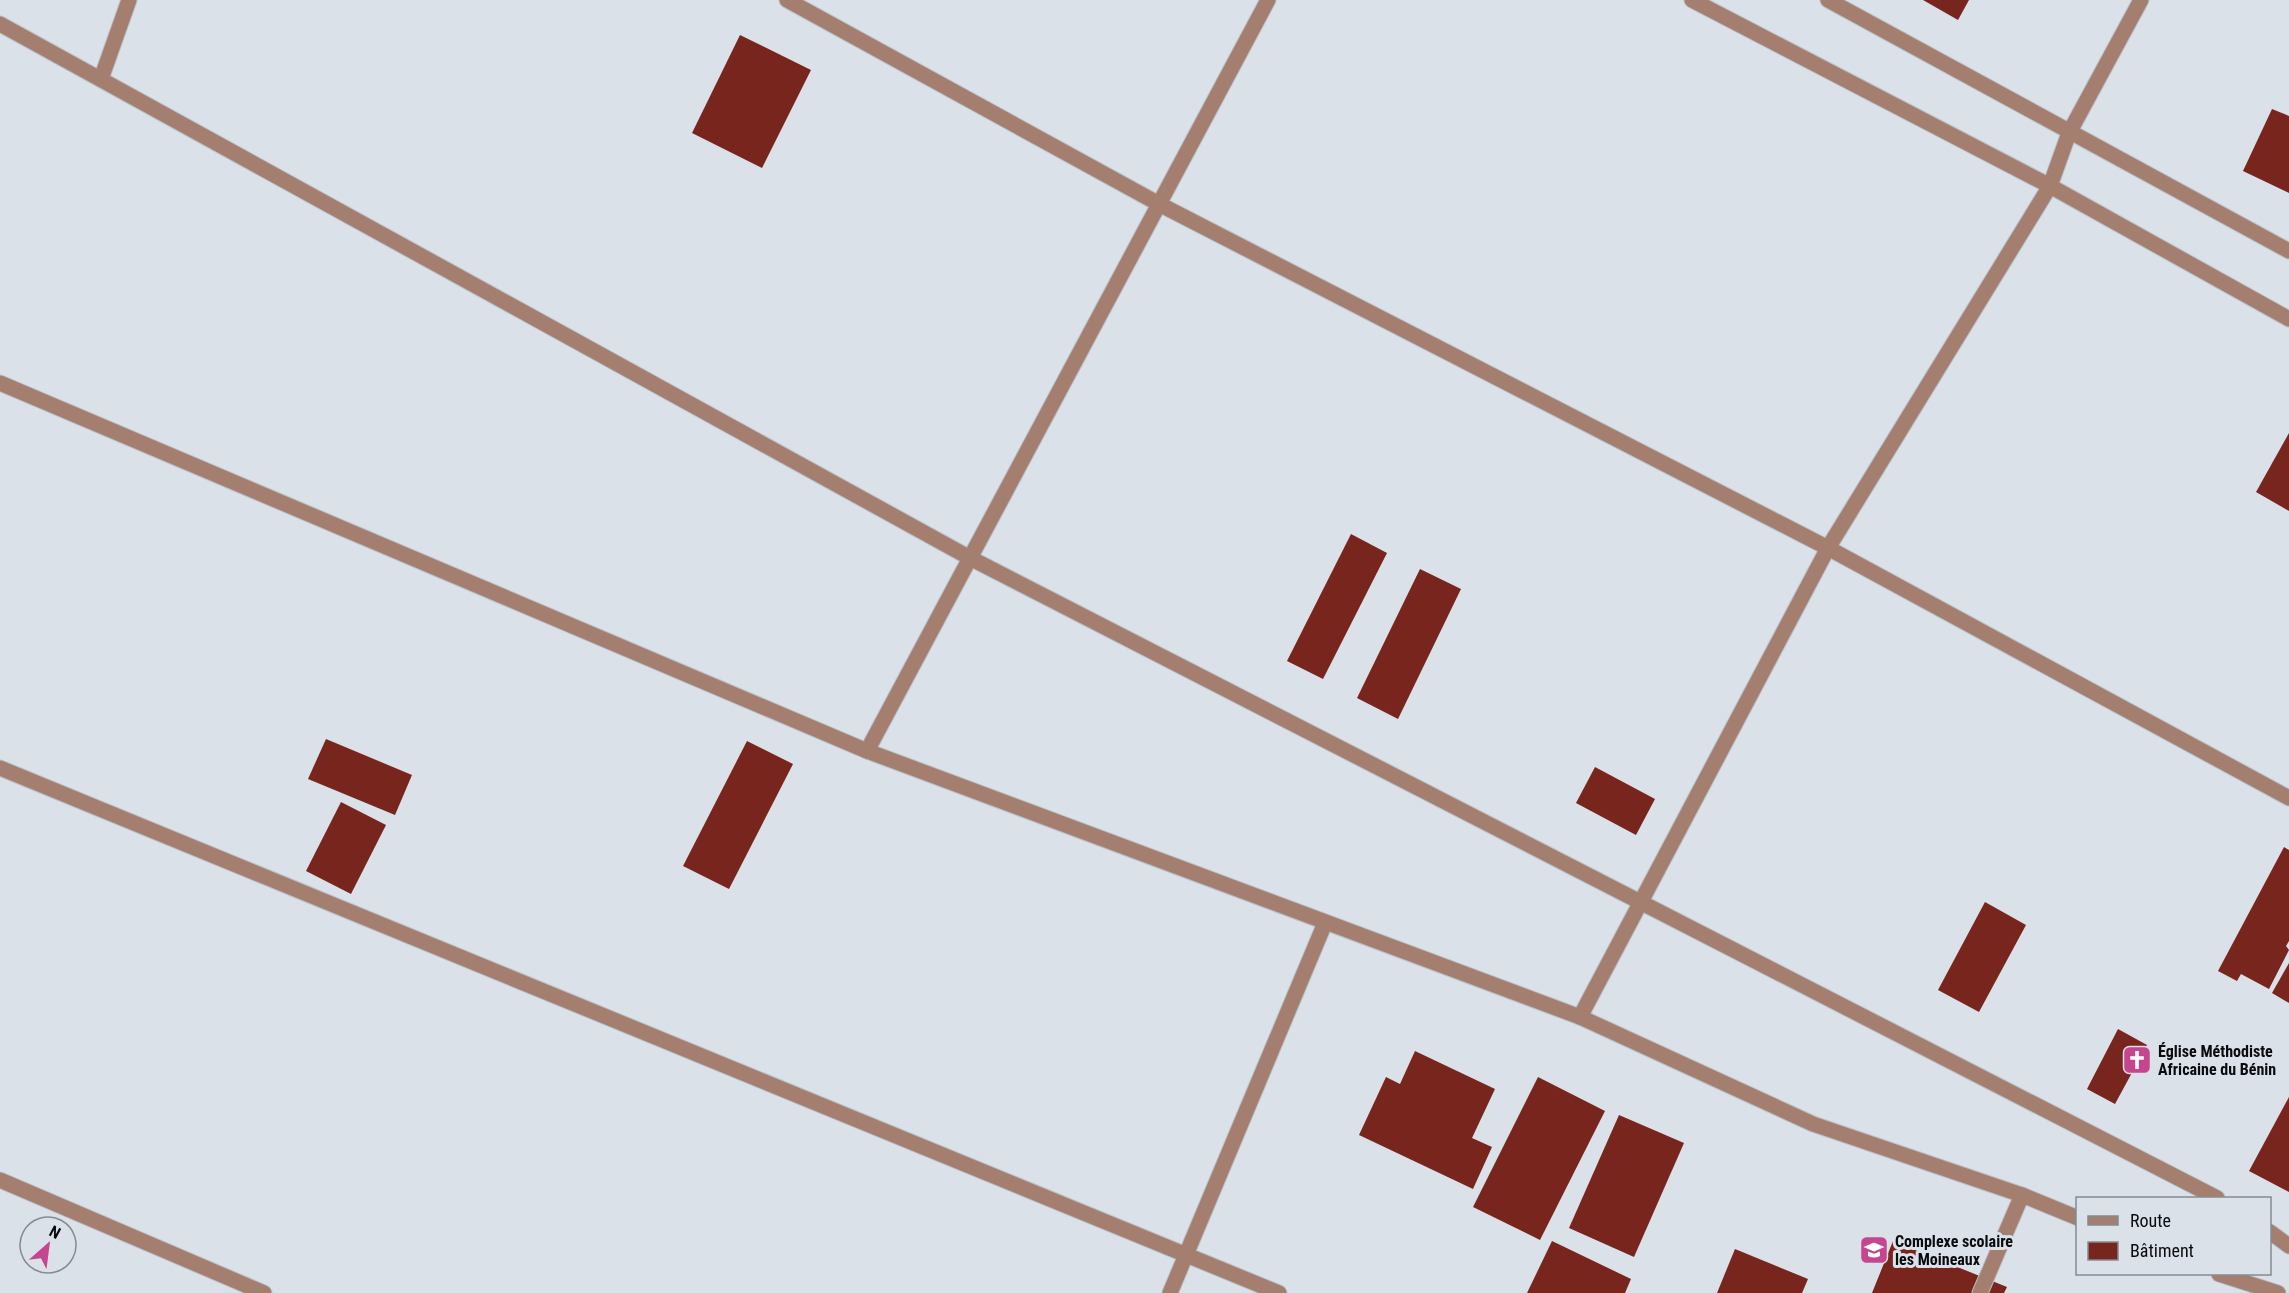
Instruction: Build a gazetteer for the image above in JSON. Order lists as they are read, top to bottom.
{
  "places": {
    "church": ["Église Méthodiste Africaine du Bénin"],
    "school or university": ["Complexe scolaire les Moineaux"]
  },
  "legend": ["Route", "Bâtiment"],
  "north": "top right"
}
